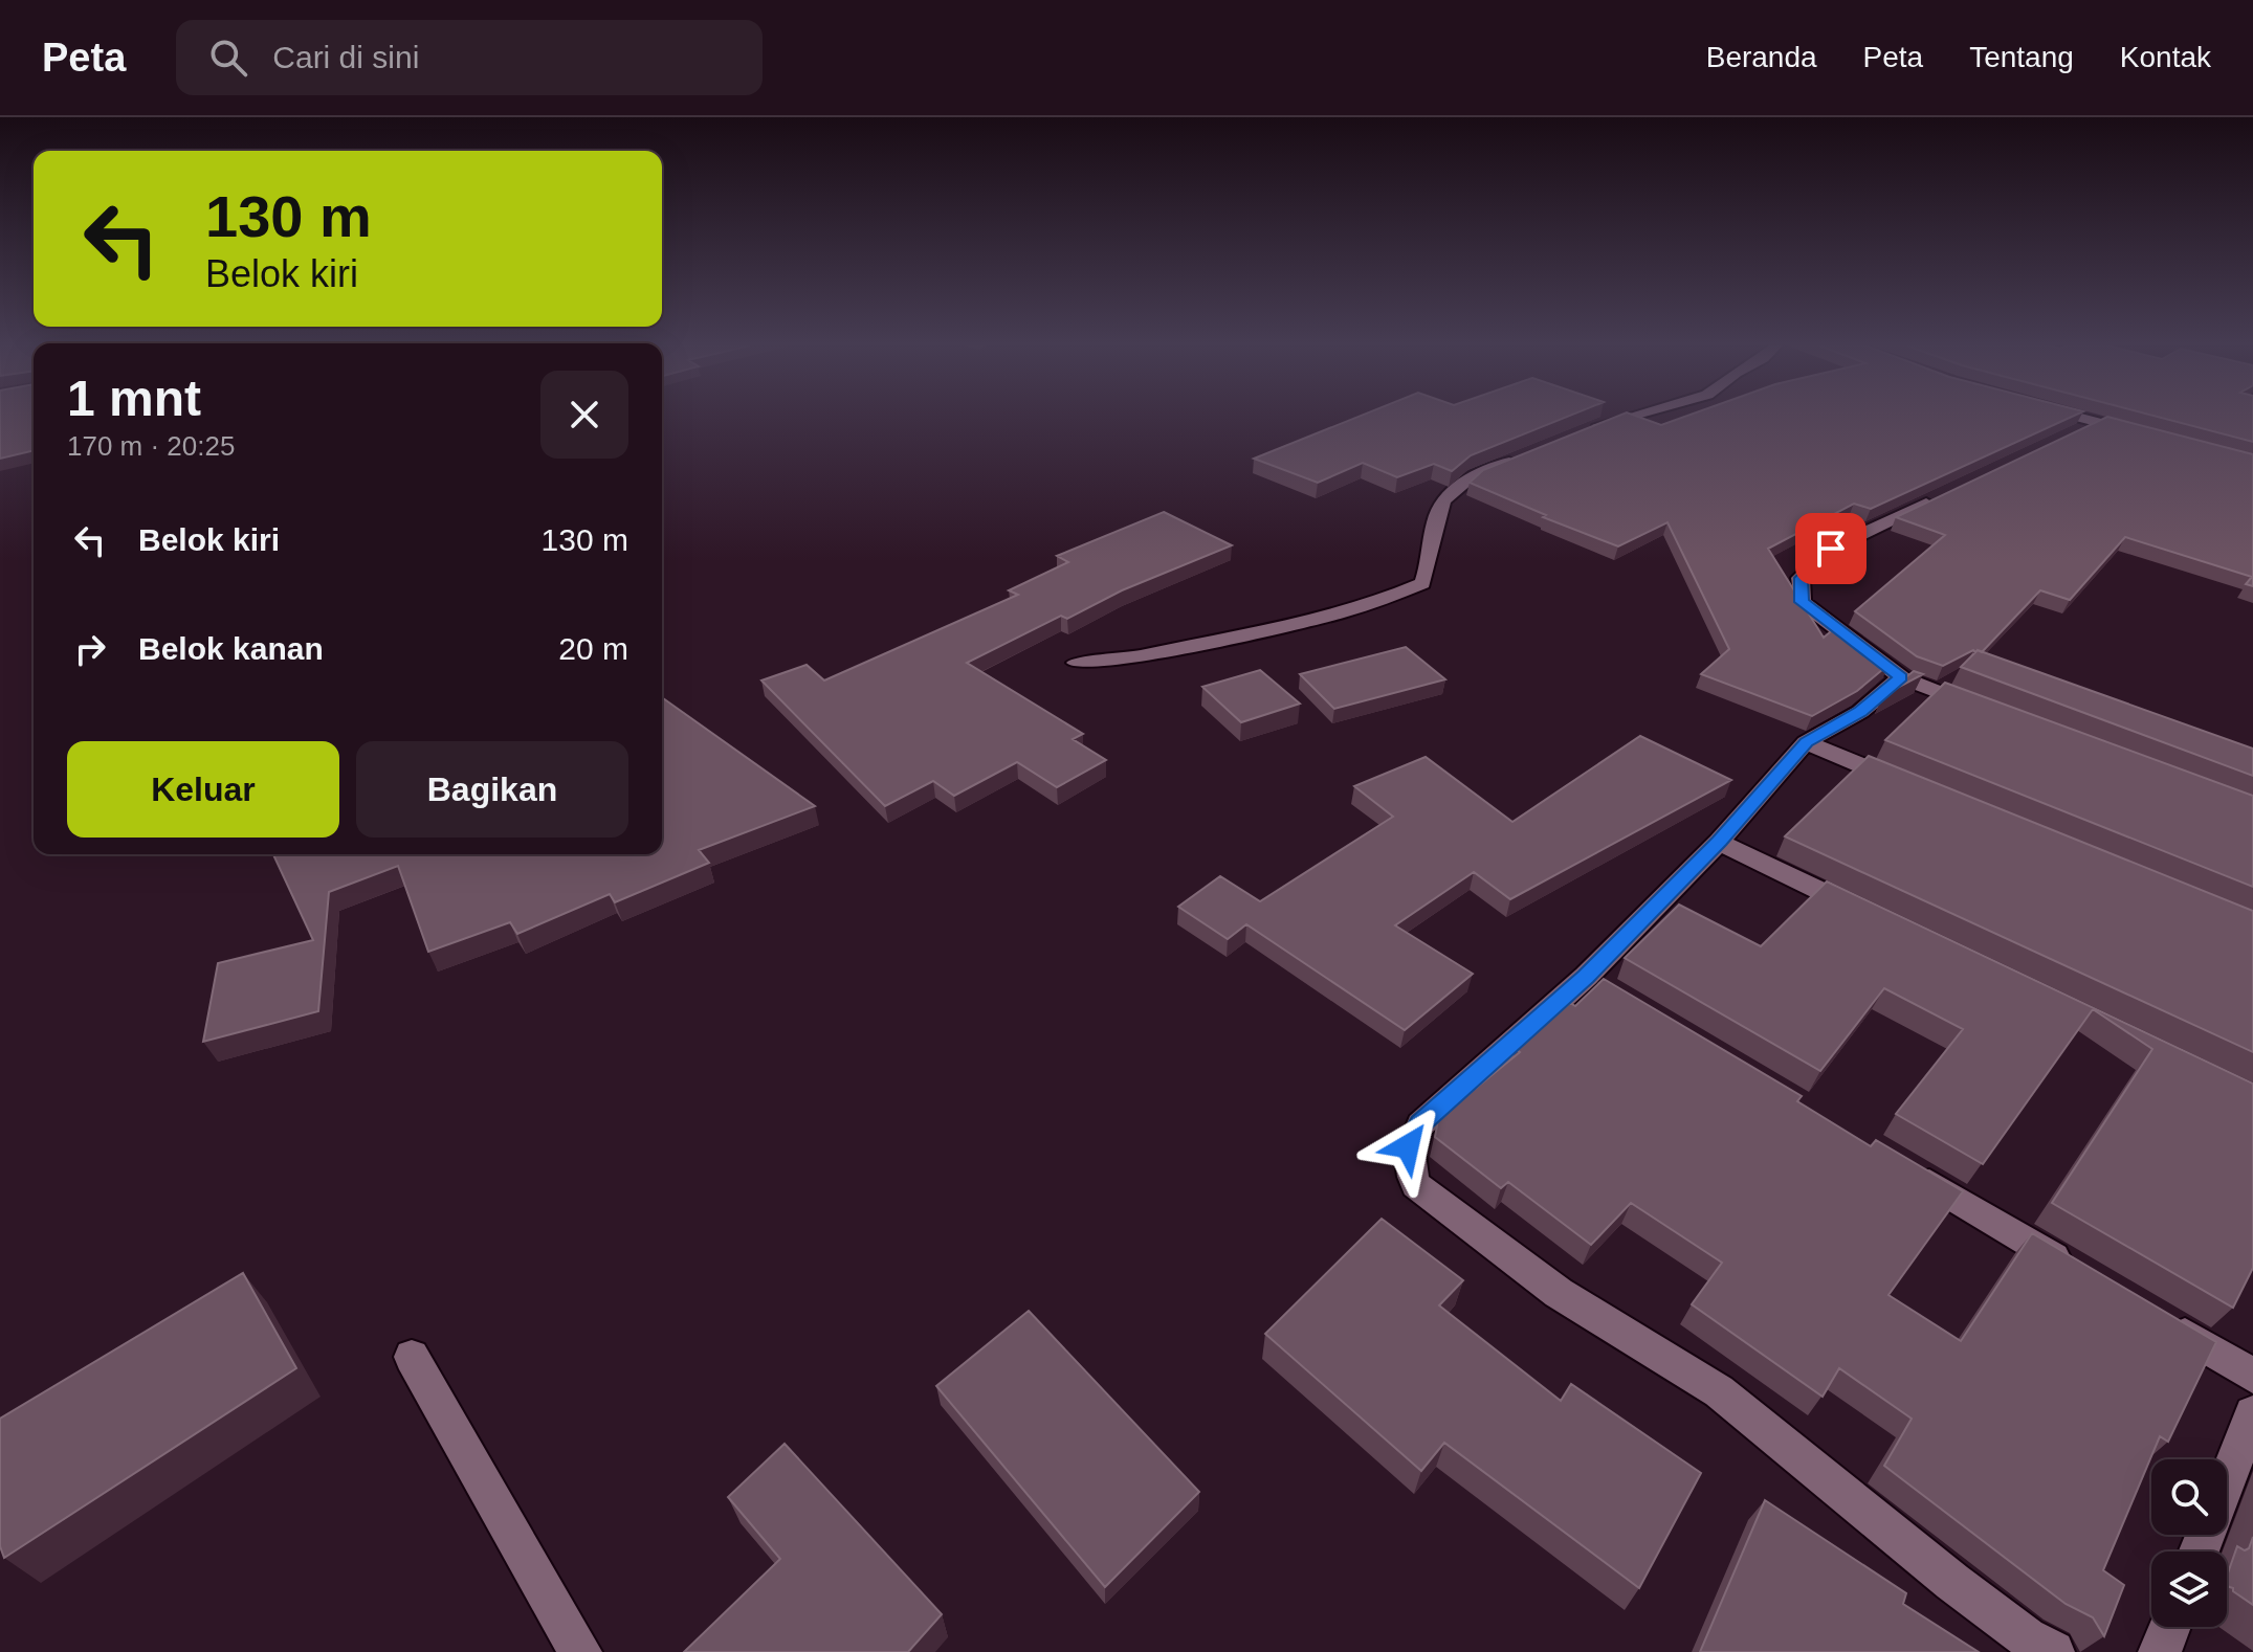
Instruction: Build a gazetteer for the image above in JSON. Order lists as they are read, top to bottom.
{
  "page": {
    "header": "Peta",
    "search": "Cari di sini",
    "nav": [
      "Beranda",
      "Peta",
      "Tentang",
      "Kontak"
    ],
    "turn": ["130 m", "Belok kiri"],
    "heading": ["1 mnt", "170 m · 20:25"],
    "list": [
      {
        "name": "Belok kiri",
        "value": "130 m"
      },
      {
        "name": "Belok kanan",
        "value": "20 m"
      }
    ],
    "buttons": ["Keluar", "Bagikan"]
  }
}
